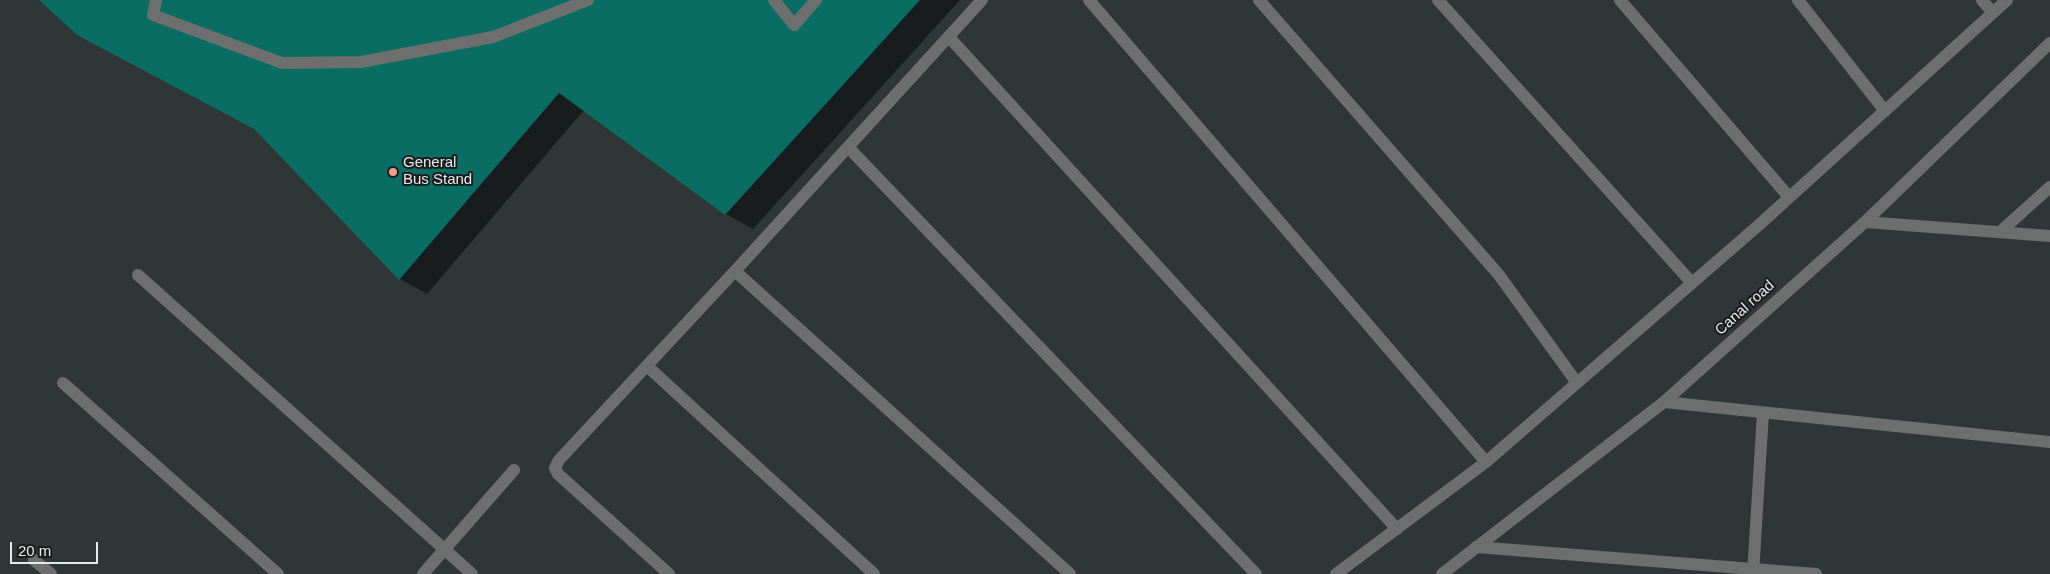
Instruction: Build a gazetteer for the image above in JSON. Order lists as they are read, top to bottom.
{
  "streets": {
    "street": ["Canal road"]
  },
  "places": ["General Bus Stand"],
  "scale_bar": "20 m"
}
